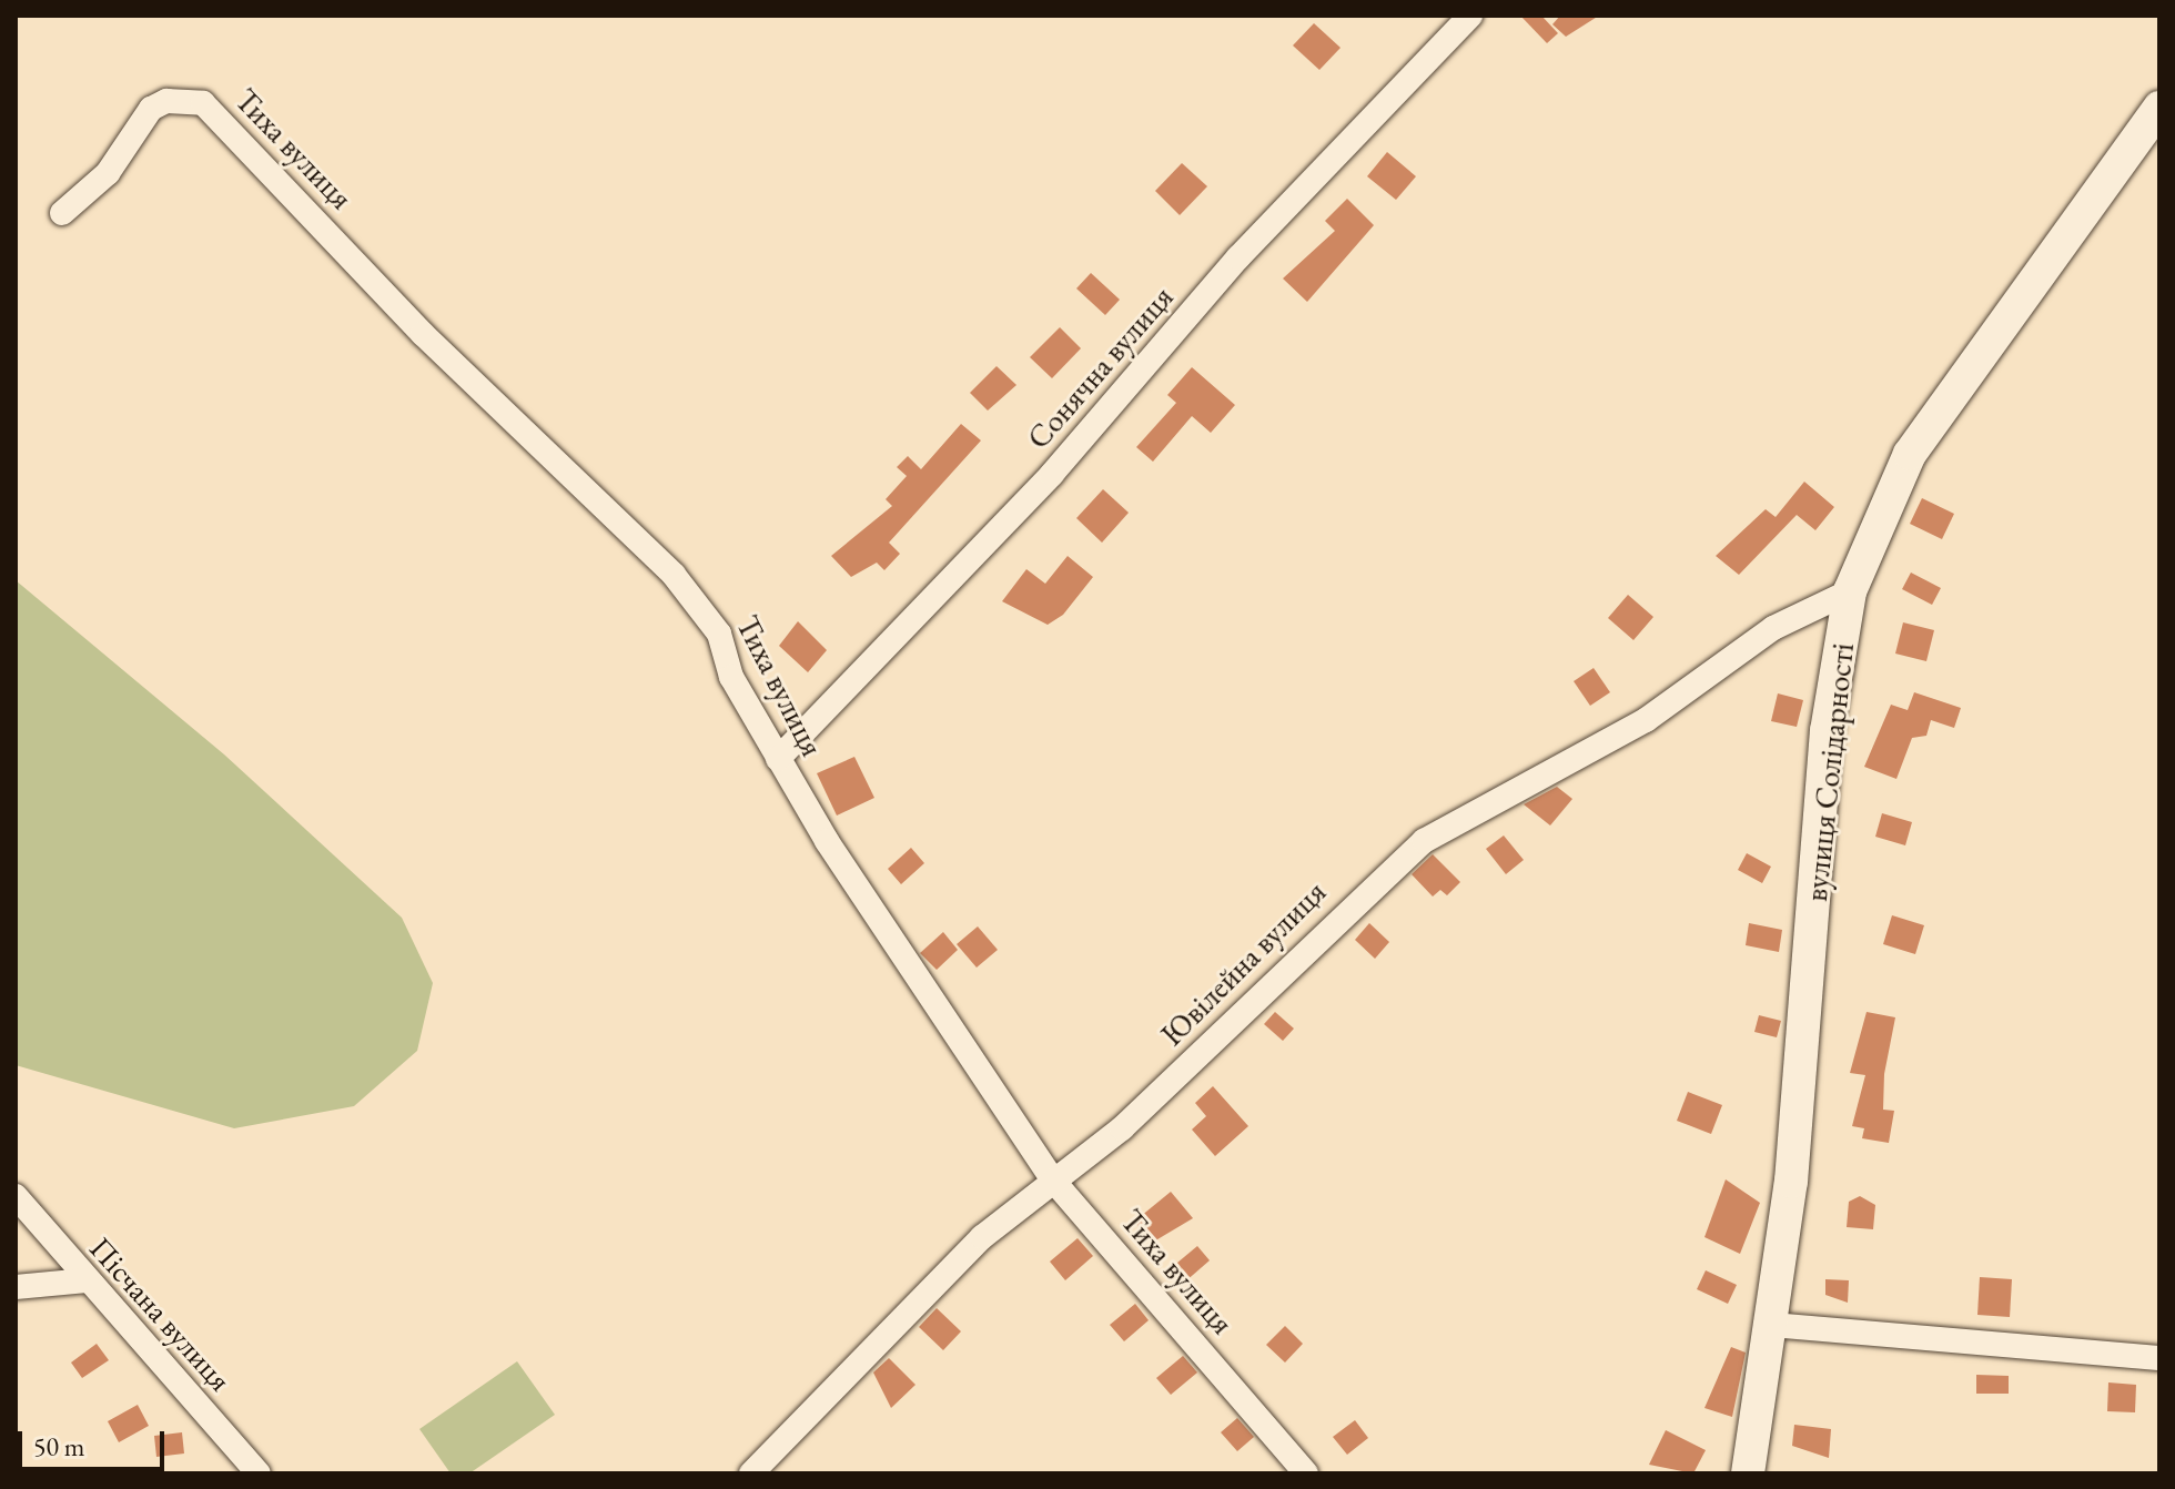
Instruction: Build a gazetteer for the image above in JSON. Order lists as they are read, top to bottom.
{
  "streets": {
    "main road": ["вулиця Солідарності"],
    "street": [
      "Тиха вулиця",
      "Сонячна вулиця",
      "Ювілейна вулиця",
      "Пісчана вулиця"
    ]
  },
  "crossings": [
    ["Тиха вулиця", "Сонячна вулиця"],
    ["Тиха вулиця", "Ювілейна вулиця"],
    ["вулиця Солідарності", "Ювілейна вулиця"]
  ],
  "scale_bar": "50 m"
}
